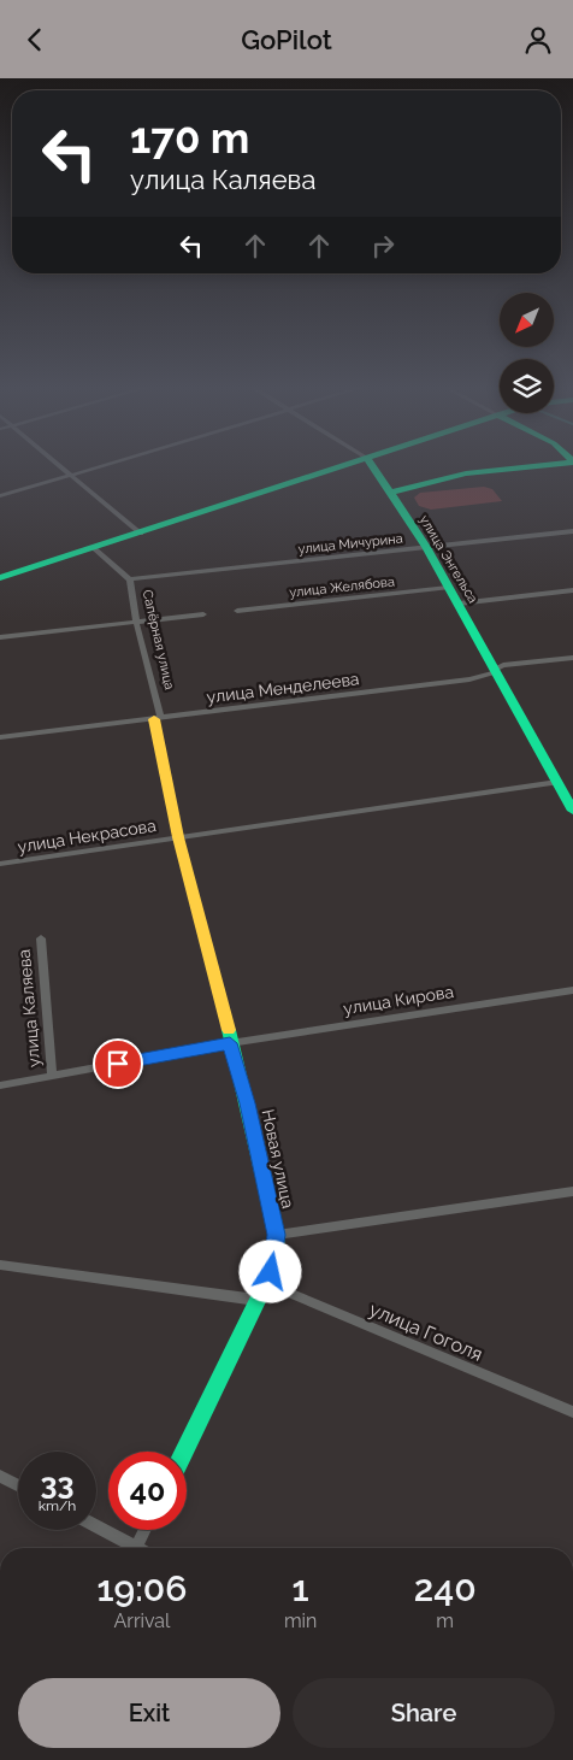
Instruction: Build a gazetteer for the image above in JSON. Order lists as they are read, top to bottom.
{
  "streets": {
    "street": [
      "улица Мичурина",
      "улица Энгельса",
      "улица Желябова",
      "Сапёрная улица",
      "улица Менделеева",
      "улица Некрасова",
      "улица Кирова",
      "улица Каляева",
      "Новая улица",
      "улица Гоголя"
    ]
  },
  "crossings": [
    ["улица Мичурина", "улица Энгельса"],
    ["улица Мичурина", "Сапёрная улица"],
    ["улица Энгельса", "улица Желябова"],
    ["улица Энгельса", "улица Менделеева"],
    ["улица Энгельса", "улица Некрасова"],
    ["Сапёрная улица", "улица Менделеева"],
    ["Сапёрная улица", "улица Некрасова"],
    ["Сапёрная улица", "Новая улица"],
    ["улица Некрасова", "Новая улица"],
    ["улица Кирова", "улица Каляева"],
    ["улица Кирова", "Новая улица"],
    ["улица Каляева", "Новая улица"],
    ["Новая улица", "улица Гоголя"]
  ],
  "north": "bottom left",
  "page": {
    "header": "GoPilot",
    "turn": ["170 m", "улица Каляева"],
    "speed": "33 km/h",
    "limit": "40",
    "eta": [
      "19:06",
      "Arrival",
      "1",
      "min",
      "240",
      "m"
    ],
    "buttons": ["Exit", "Share"]
  }
}
